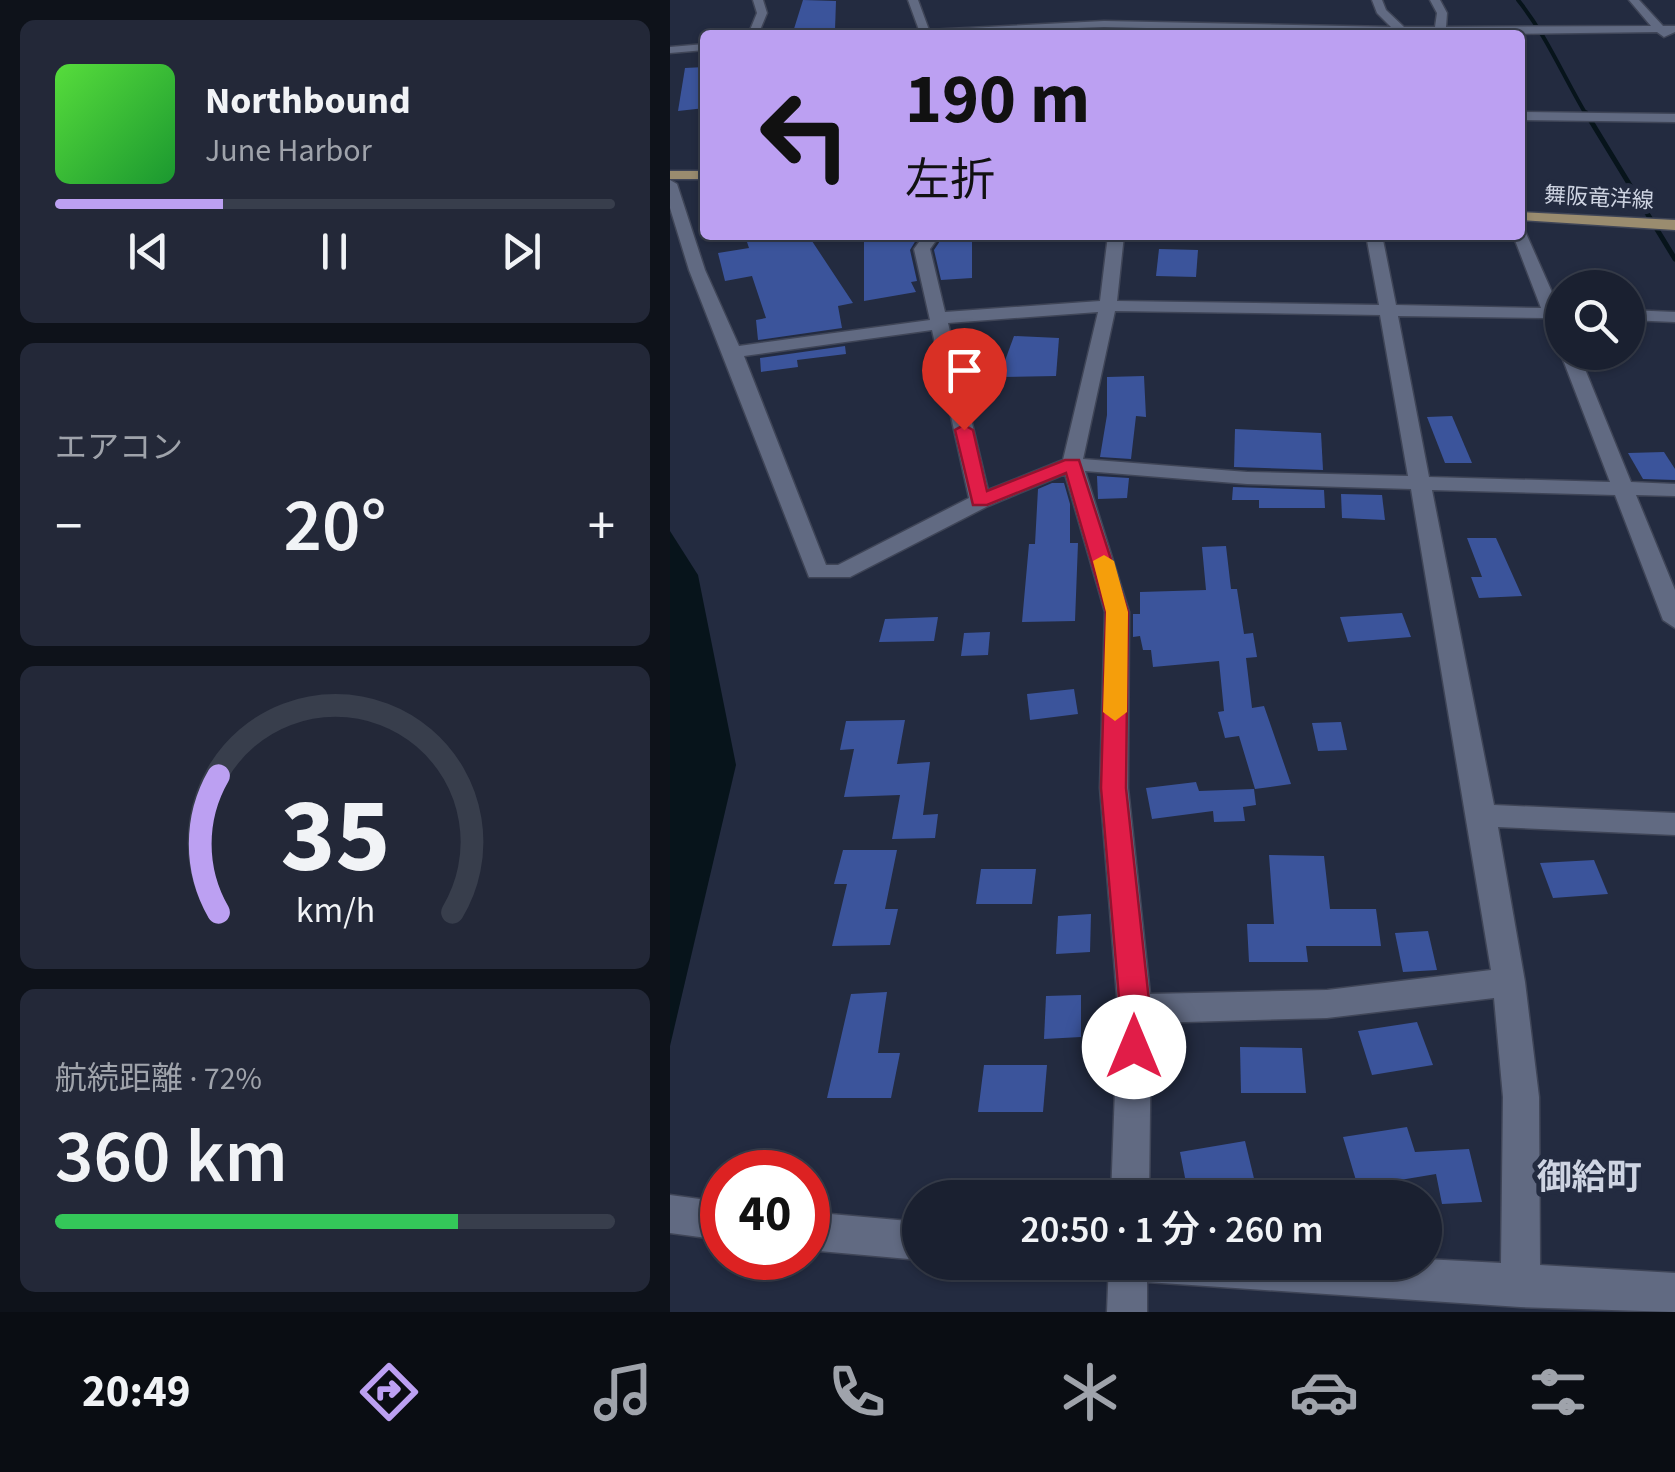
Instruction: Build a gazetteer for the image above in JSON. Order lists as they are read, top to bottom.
{
  "streets": {
    "main road": ["舞阪竜洋線"]
  },
  "districts": ["御給町"],
  "page": {
    "turn": ["190 m", "左折"],
    "song": ["Northbound", "June Harbor"],
    "tile": [
      "エアコン",
      ["航続距離 · 72%", "360 km"]
    ],
    "heat": ["−", "20°", "+"],
    "limit": "40",
    "trip": "20:50 · 1 分 · 260 m",
    "tabs": "20:49",
    "gauge": ["35", "km/h"]
  }
}
